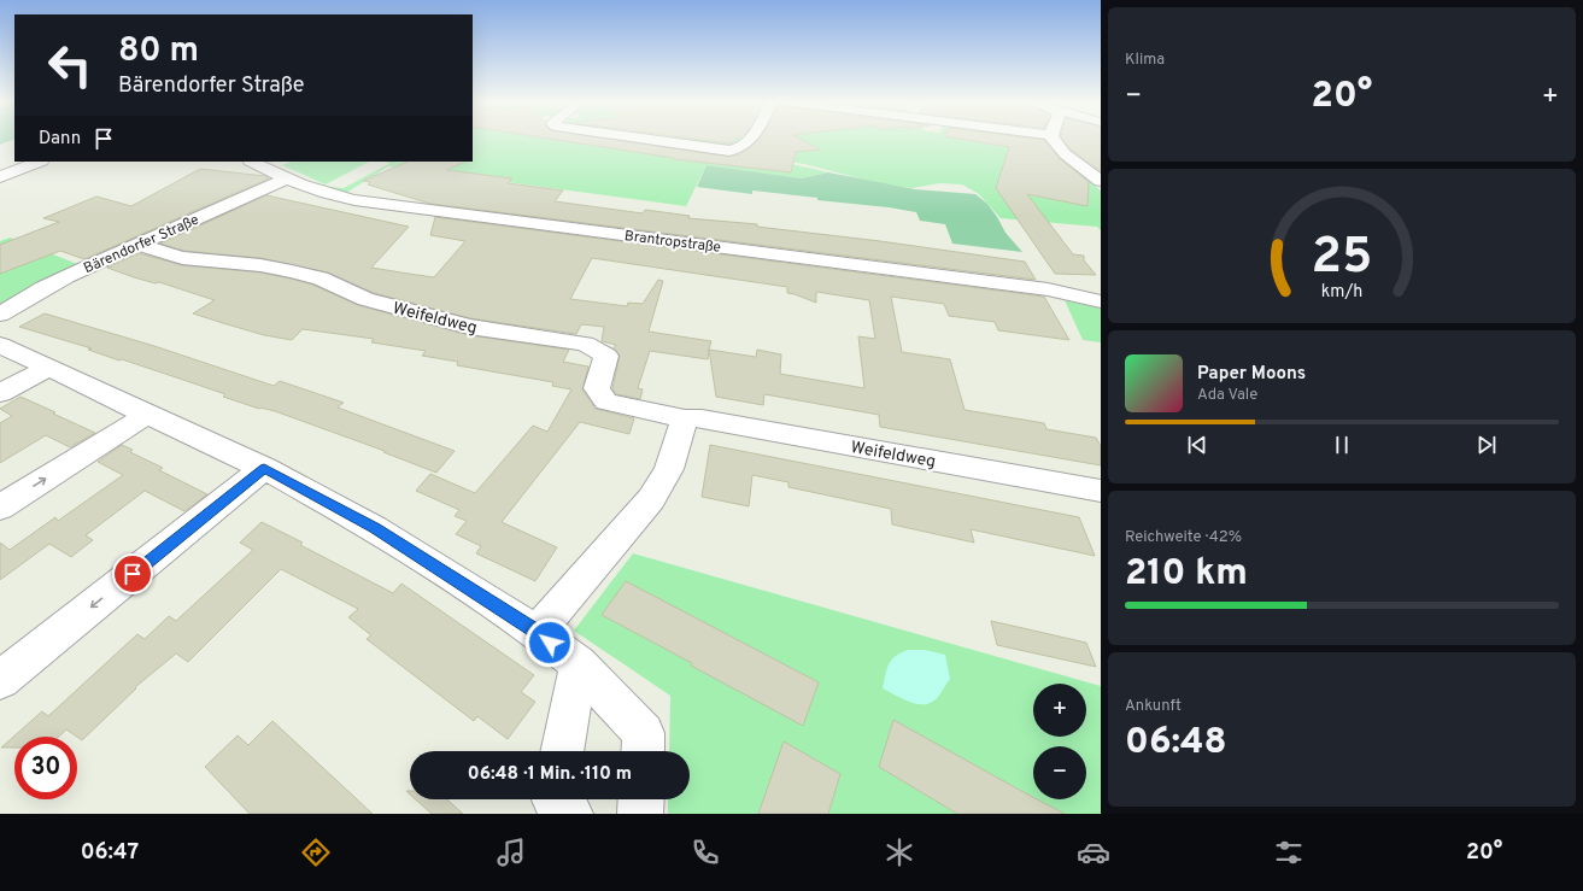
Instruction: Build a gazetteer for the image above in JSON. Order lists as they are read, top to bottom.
{
  "streets": {
    "street": ["Brantropstraße", "Bärendorfer Straße", "Weifeldweg"]
  },
  "crossings": [
    ["Brantropstraße", "Bärendorfer Straße"],
    ["Bärendorfer Straße", "Weifeldweg"]
  ],
  "page": {
    "tile": [
      "Klima",
      ["Reichweite · 42%", "210 km"],
      ["Ankunft", "06:48"]
    ],
    "turn": ["80 m", "Bärendorfer Straße"],
    "heat": ["−", "20°", "+"],
    "then": "Dann",
    "song": ["Paper Moons", "Ada Vale"],
    "map_buttons": ["+", "−"],
    "limit": "30",
    "trip": "06:48 · 1 Min. · 110 m",
    "tabs": ["06:47", "20°"],
    "gauge": ["25", "km/h"]
  }
}
